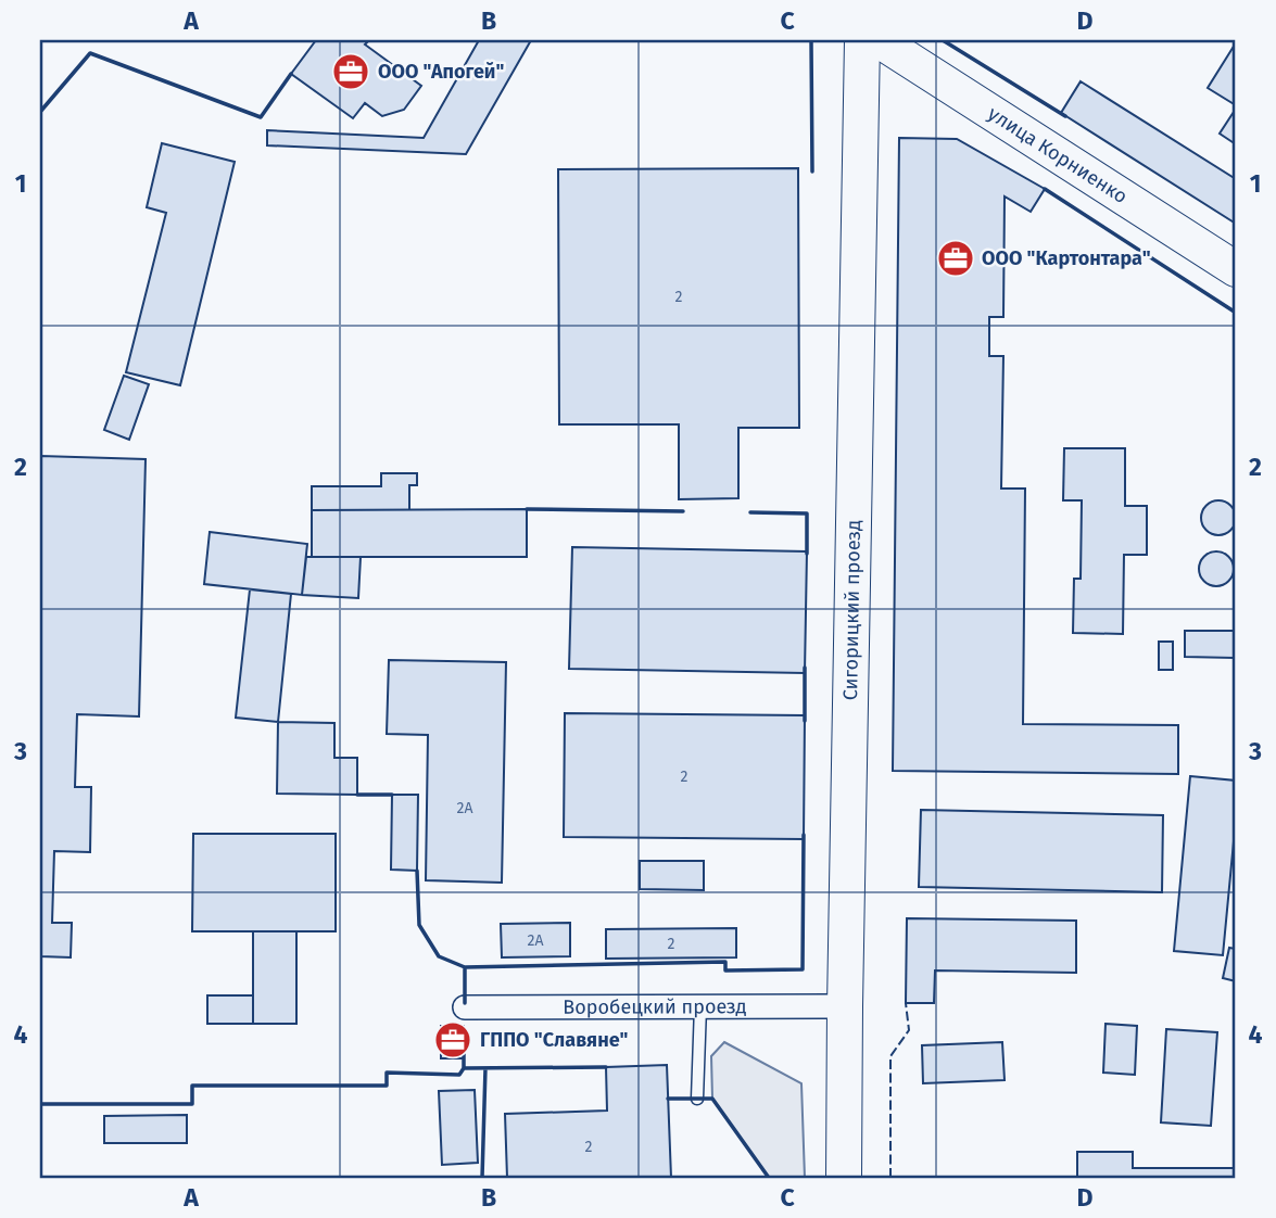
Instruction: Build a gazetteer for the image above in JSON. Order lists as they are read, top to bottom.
{
  "streets": {
    "street": ["улица Корниенко", "Сигорицкий проезд", "Воробецкий проезд"]
  },
  "crossings": [
    ["Сигорицкий проезд", "Воробецкий проезд"]
  ],
  "places": {
    "office": ["ООО \"Апогей\"", "ООО \"Картонтара\"", "ГППО \"Славяне\""]
  },
  "house_numbers": [
    "2",
    "2",
    "2А",
    "2А",
    "2",
    "2"
  ],
  "grid": {
    "columns": [
      "A",
      "B",
      "C",
      "D"
    ],
    "rows": [
      "1",
      "2",
      "3",
      "4"
    ]
  }
}
